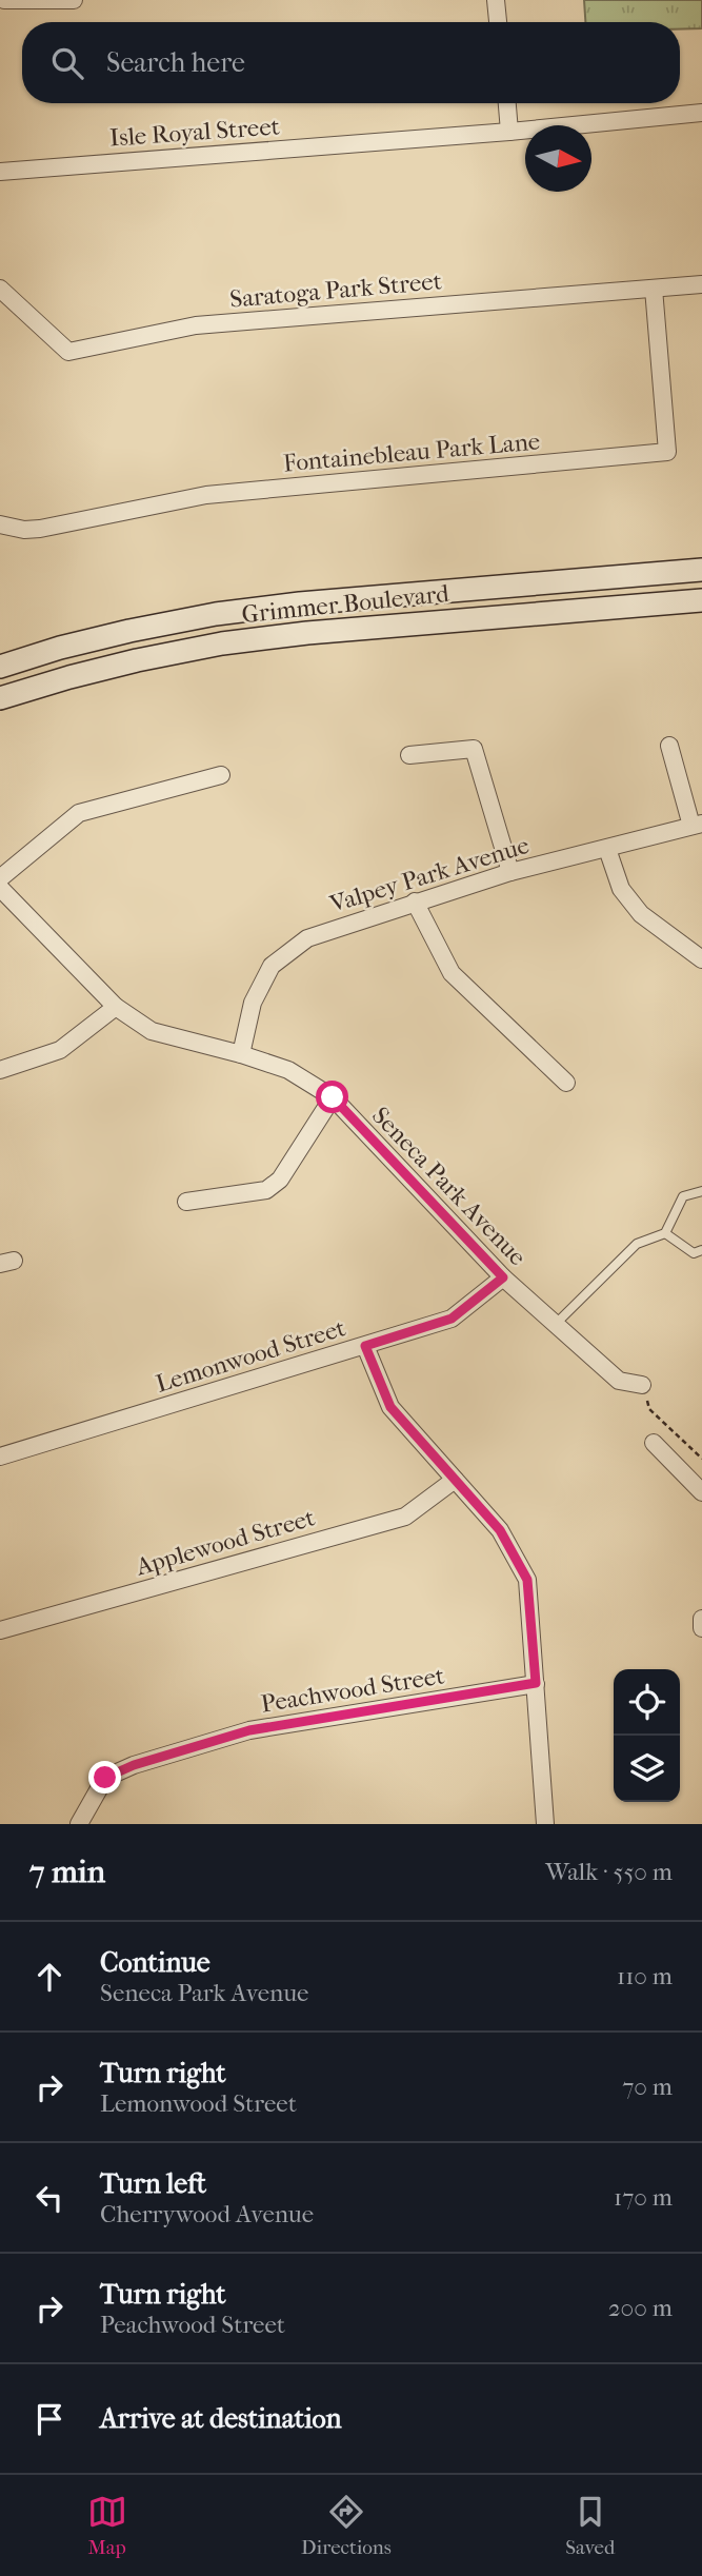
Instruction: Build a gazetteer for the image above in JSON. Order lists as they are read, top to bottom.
{
  "streets": {
    "main road": ["Grimmer Boulevard"],
    "street": [
      "Isle Royal Street",
      "Saratoga Park Street",
      "Fontainebleau Park Lane",
      "Valpey Park Avenue",
      "Seneca Park Avenue",
      "Lemonwood Street",
      "Applewood Street",
      "Peachwood Street"
    ]
  },
  "crossings": [
    ["Saratoga Park Street", "Fontainebleau Park Lane"],
    ["Valpey Park Avenue", "Seneca Park Avenue"],
    ["Seneca Park Avenue", "Lemonwood Street"]
  ],
  "north": "right",
  "page": {
    "search": "Search here",
    "heading": ["7 min", "Walk · 550 m"],
    "list": [
      ["Continue", "Seneca Park Avenue", "110 m"],
      ["Turn right", "Lemonwood Street", "70 m"],
      ["Turn left", "Cherrywood Avenue", "170 m"],
      ["Turn right", "Peachwood Street", "200 m"],
      "Arrive at destination"
    ],
    "nav": ["Map", "Directions", "Saved"]
  }
}
